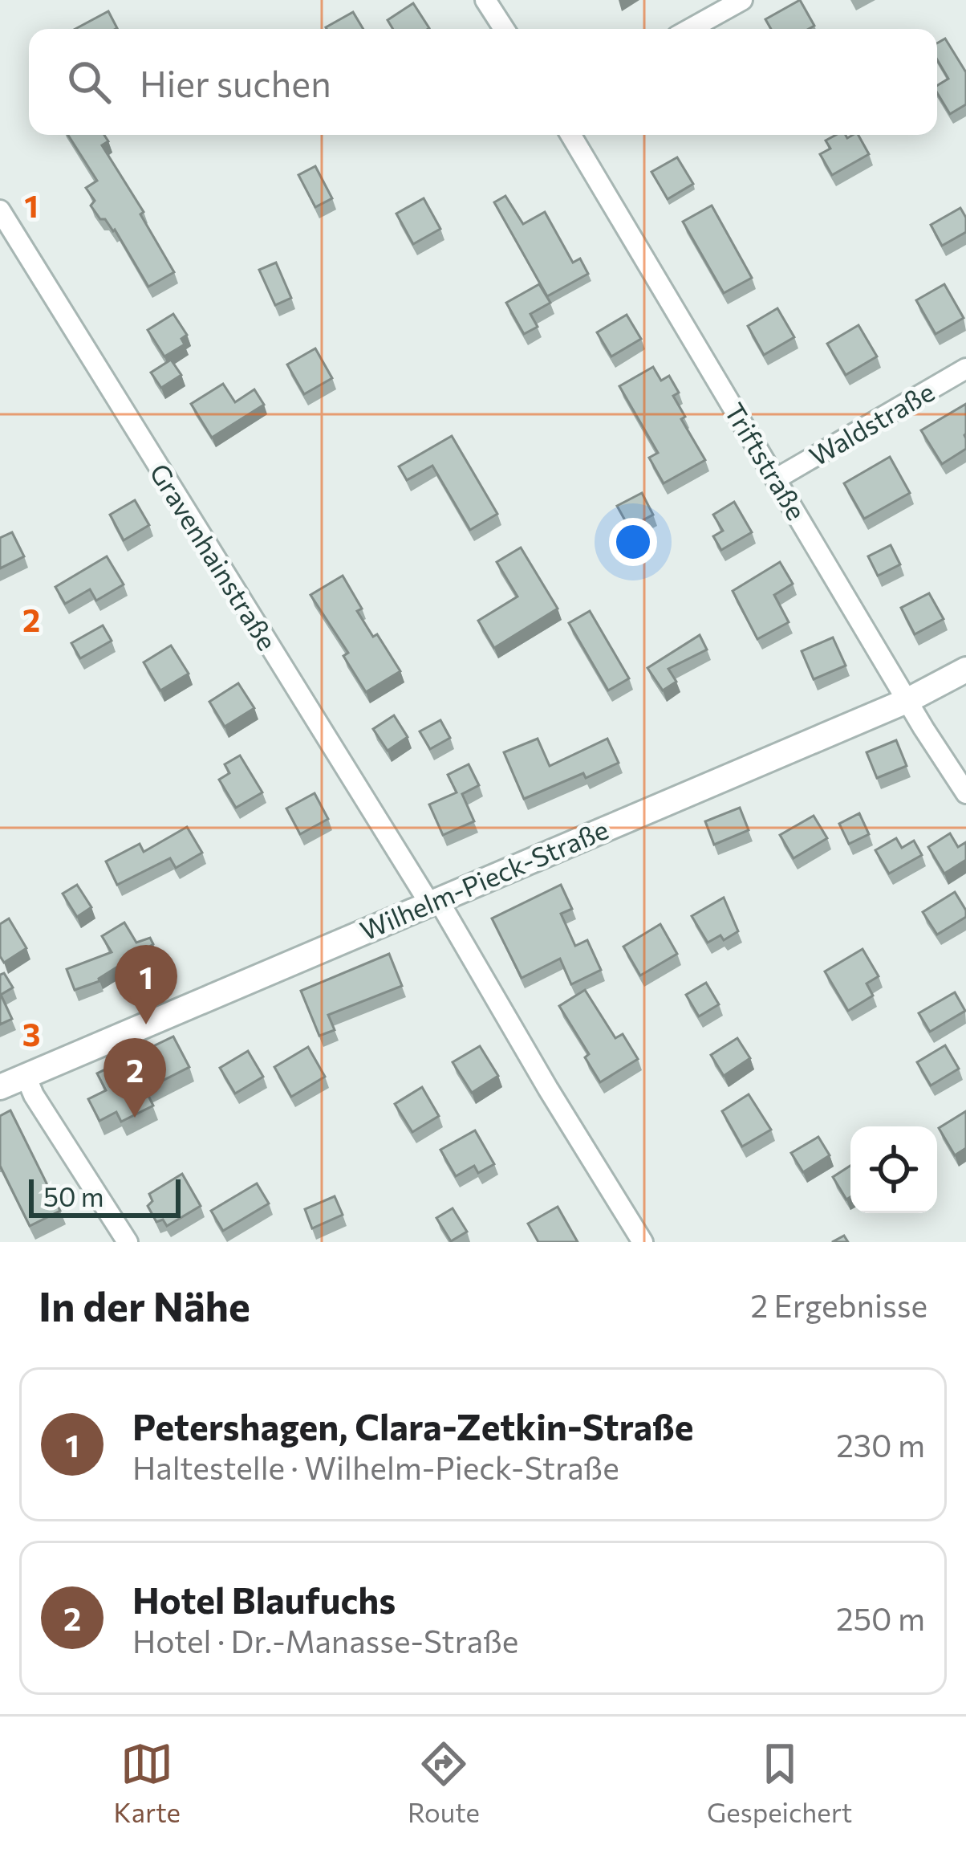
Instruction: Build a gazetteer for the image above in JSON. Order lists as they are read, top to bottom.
{
  "streets": {
    "street": [
      "Waldstraße",
      "Triftstraße",
      "Gravenhainstraße",
      "Wilhelm-Pieck-Straße"
    ]
  },
  "crossings": [
    ["Waldstraße", "Triftstraße"],
    ["Triftstraße", "Wilhelm-Pieck-Straße"],
    ["Gravenhainstraße", "Wilhelm-Pieck-Straße"]
  ],
  "scale_bar": "50 m",
  "page": {
    "search": "Hier suchen",
    "pins": ["1", "2"],
    "scale": "50 m",
    "heading": ["In der Nähe", "2 Ergebnisse"],
    "list": [
      {
        "mark": "1",
        "name": "Petershagen, Clara-Zetkin-Straße",
        "note": "Haltestelle · Wilhelm-Pieck-Straße",
        "value": "230 m"
      },
      {
        "mark": "2",
        "name": "Hotel Blaufuchs",
        "note": "Hotel · Dr.-Manasse-Straße",
        "value": "250 m"
      }
    ],
    "nav": ["Karte", "Route", "Gespeichert"]
  },
  "grid": {
    "rows": ["1", "2", "3"]
  }
}
